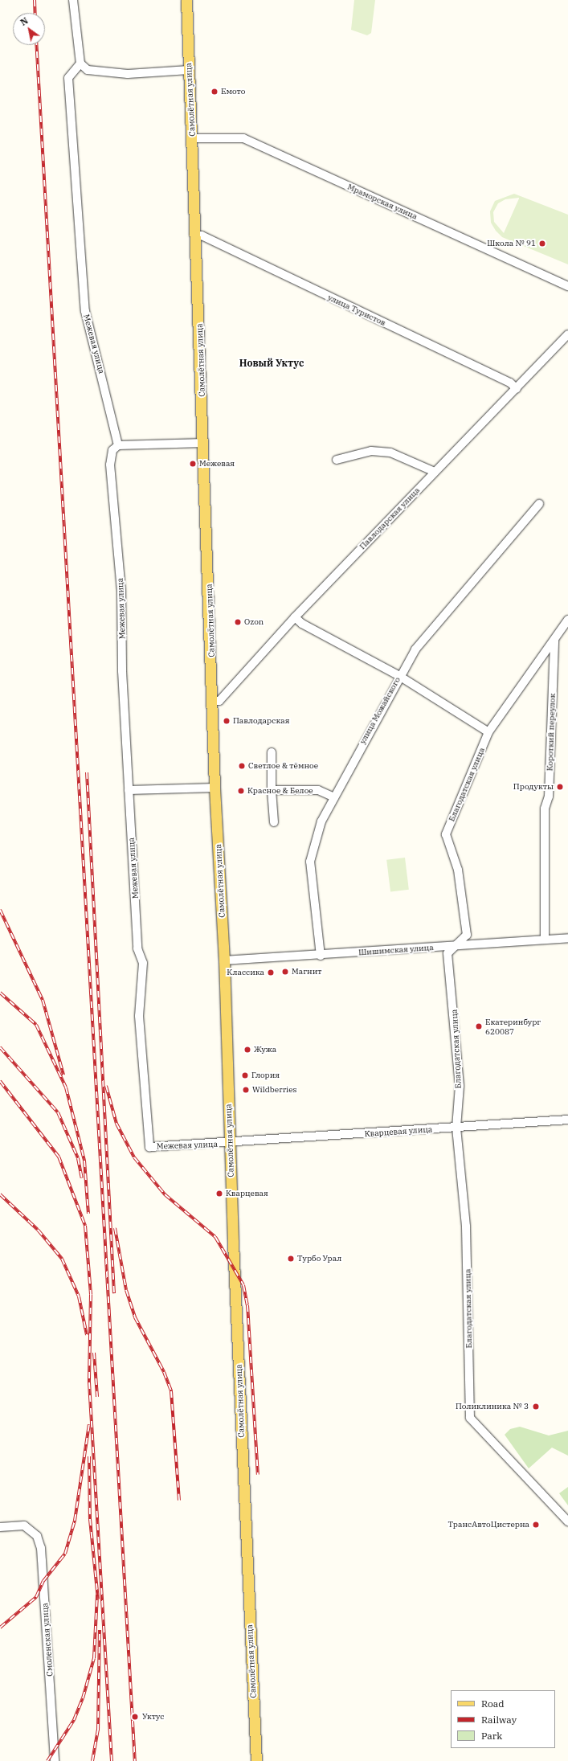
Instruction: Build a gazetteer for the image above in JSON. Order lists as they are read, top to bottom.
{
  "streets": {
    "main road": ["Самолётная улица"],
    "street": [
      "Мраморская улица",
      "улица Туристов",
      "Межевая улица",
      "Павлодарская улица",
      "улица Можайского",
      "Короткий переулок",
      "Благодатская улица",
      "Шишимская улица",
      "Кварцевая улица",
      "Смоленская улица"
    ]
  },
  "crossings": [
    ["Самолётная улица", "Мраморская улица"],
    ["Самолётная улица", "улица Туристов"],
    ["Самолётная улица", "Межевая улица"],
    ["Самолётная улица", "Павлодарская улица"],
    ["Самолётная улица", "Шишимская улица"],
    ["Самолётная улица", "Кварцевая улица"],
    ["улица Туристов", "Павлодарская улица"],
    ["Межевая улица", "Кварцевая улица"],
    ["улица Можайского", "Шишимская улица"],
    ["Короткий переулок", "Благодатская улица"],
    ["Короткий переулок", "Шишимская улица"],
    ["Благодатская улица", "Шишимская улица"],
    ["Благодатская улица", "Кварцевая улица"]
  ],
  "districts": ["Новый Уктус"],
  "places": [
    "Емото",
    "Школа № 91",
    "Межевая",
    "Ozon",
    "Павлодарская",
    "Светлое & тёмное",
    "Продукты",
    "Красное & Белое",
    "Магнит",
    "Классика",
    "Екатеринбург 620087",
    "Жужа",
    "Глория",
    "Wildberries",
    "Кварцевая",
    "Турбо Урал",
    "Поликлиника № 3",
    "ТрансАвтоЦистерна",
    "Уктус"
  ],
  "legend": ["Road", "Railway", "Park"],
  "north": "top left"
}
